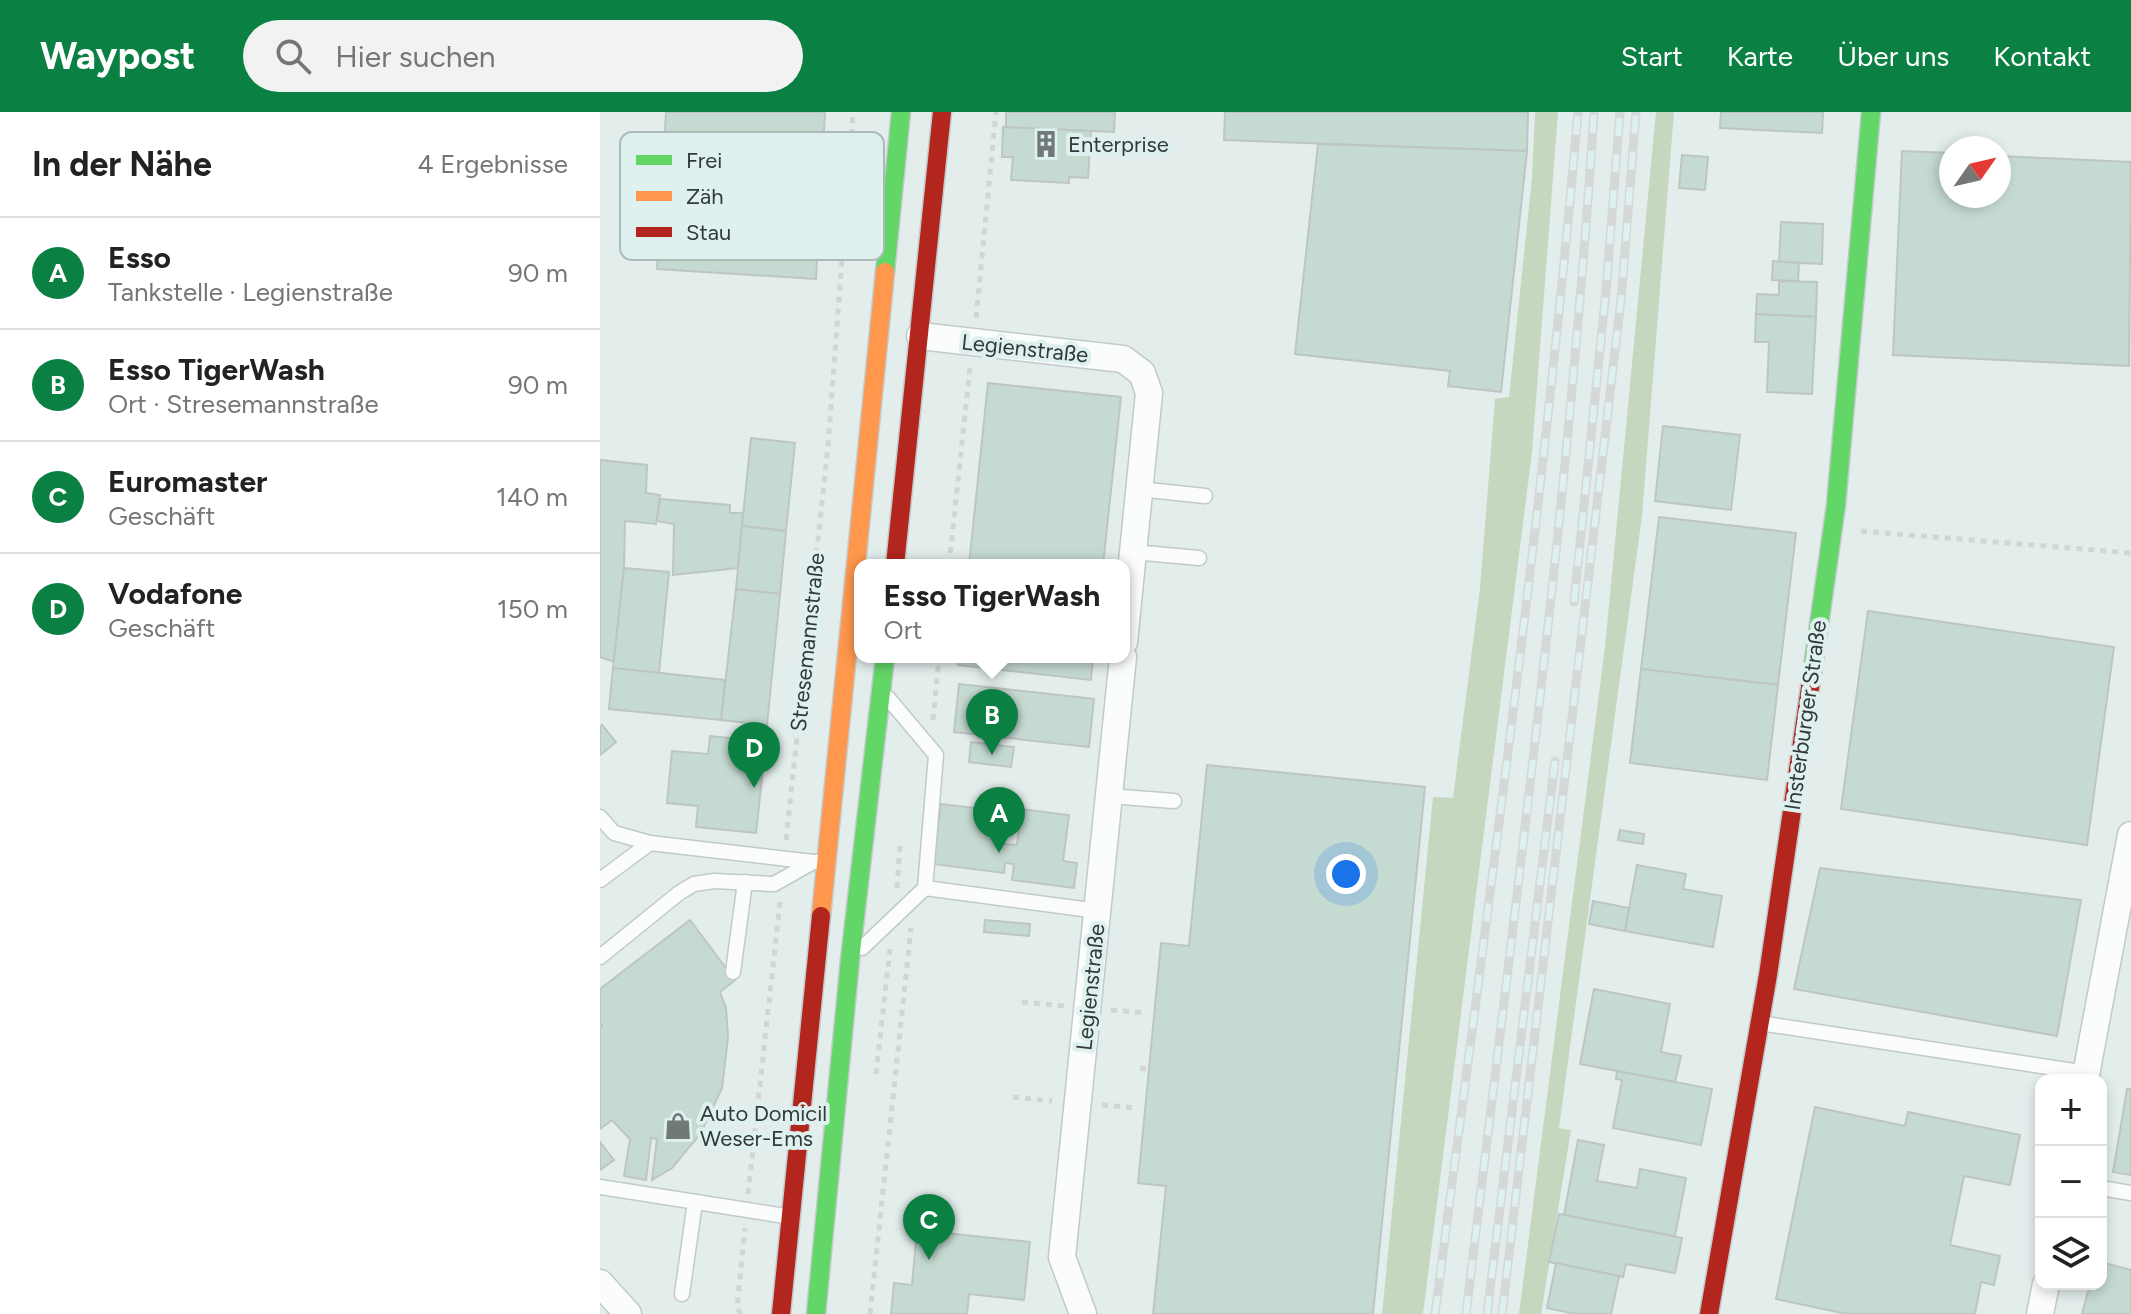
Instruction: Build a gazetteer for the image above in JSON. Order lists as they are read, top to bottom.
{
  "streets": {
    "main road": ["Stresemannstraße", "Insterburger Straße"],
    "street": ["Legienstraße"]
  },
  "places": {
    "building": ["Enterprise"],
    "shop": ["Auto Domicil Weser-Ems"]
  },
  "legend": ["Frei", "Zäh", "Stau"],
  "north": "top right",
  "page": {
    "header": "Waypost",
    "search": "Hier suchen",
    "nav": [
      "Start",
      "Karte",
      "Über uns",
      "Kontakt"
    ],
    "heading": ["In der Nähe", "4 Ergebnisse"],
    "list": [
      {
        "mark": "A",
        "name": "Esso",
        "note": "Tankstelle · Legienstraße",
        "value": "90 m"
      },
      {
        "mark": "B",
        "name": "Esso TigerWash",
        "note": "Ort · Stresemannstraße",
        "value": "90 m"
      },
      {
        "mark": "C",
        "name": "Euromaster",
        "note": "Geschäft",
        "value": "140 m"
      },
      {
        "mark": "D",
        "name": "Vodafone",
        "note": "Geschäft",
        "value": "150 m"
      }
    ],
    "popup": ["Esso TigerWash", "Ort"],
    "pins": [
      "B",
      "D",
      "A",
      "C"
    ],
    "map_buttons": ["+", "−"]
  }
}
